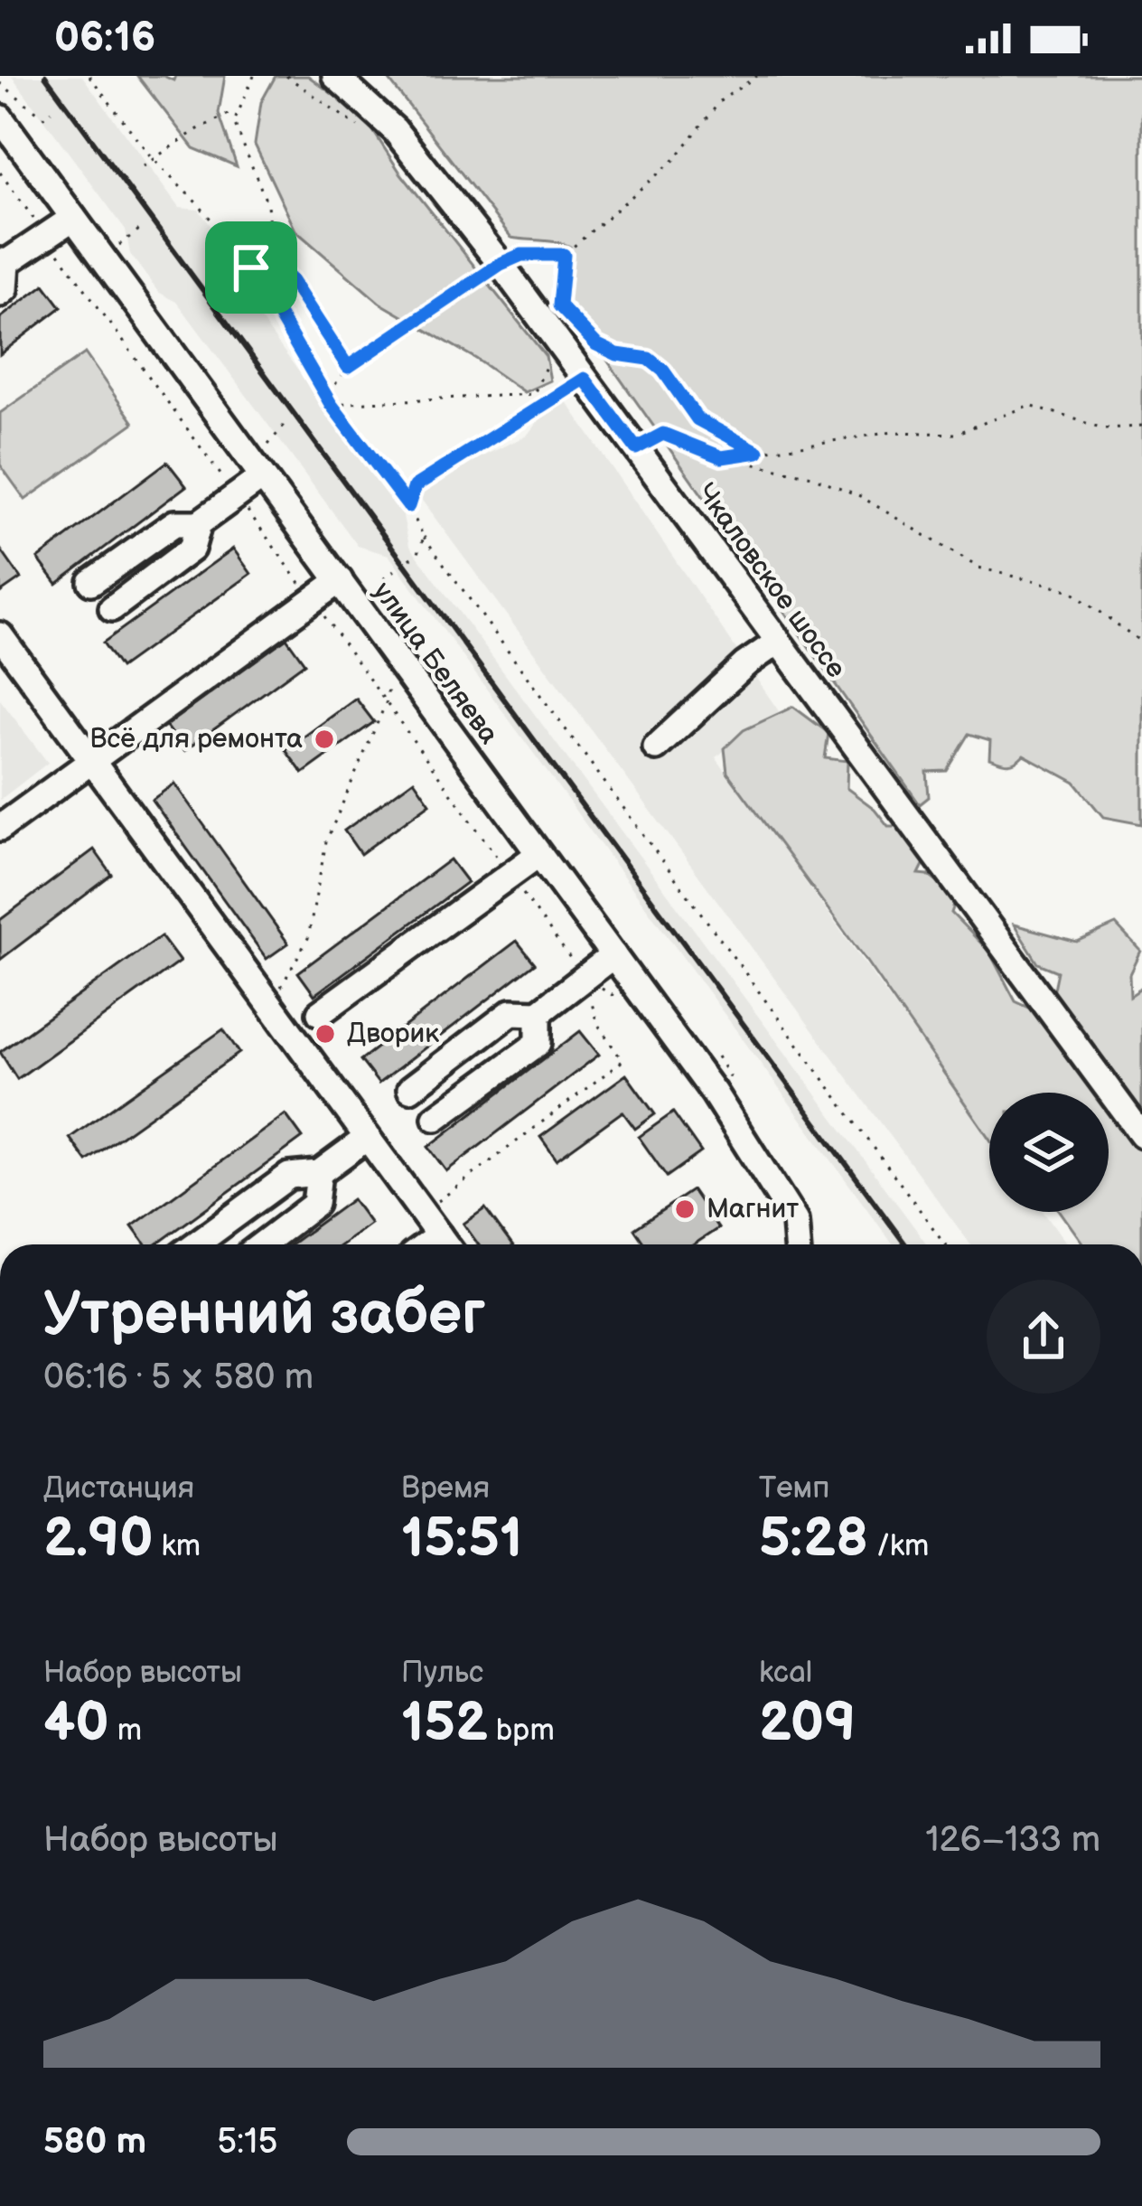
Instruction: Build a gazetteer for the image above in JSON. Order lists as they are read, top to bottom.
{
  "streets": {
    "street": ["Чкаловское шоссе", "улица Беляева"]
  },
  "places": ["Всё для ремонта", "Дворик", "Магнит"],
  "page": {
    "status": "06:16",
    "heading": ["Утренний забег", "06:16 · 5 × 580 m"],
    "stats": [
      ["Дистанция", "2.90 km"],
      ["Время", "15:51"],
      ["Темп", "5:28 /km"],
      ["Набор высоты", "40 m"],
      ["Пульс", "152 bpm"],
      ["kcal", "209"]
    ],
    "chart": ["Набор высоты", "126–133 m"],
    "list": [
      {
        "name": "580 m",
        "note": "5:15"
      }
    ]
  }
}
